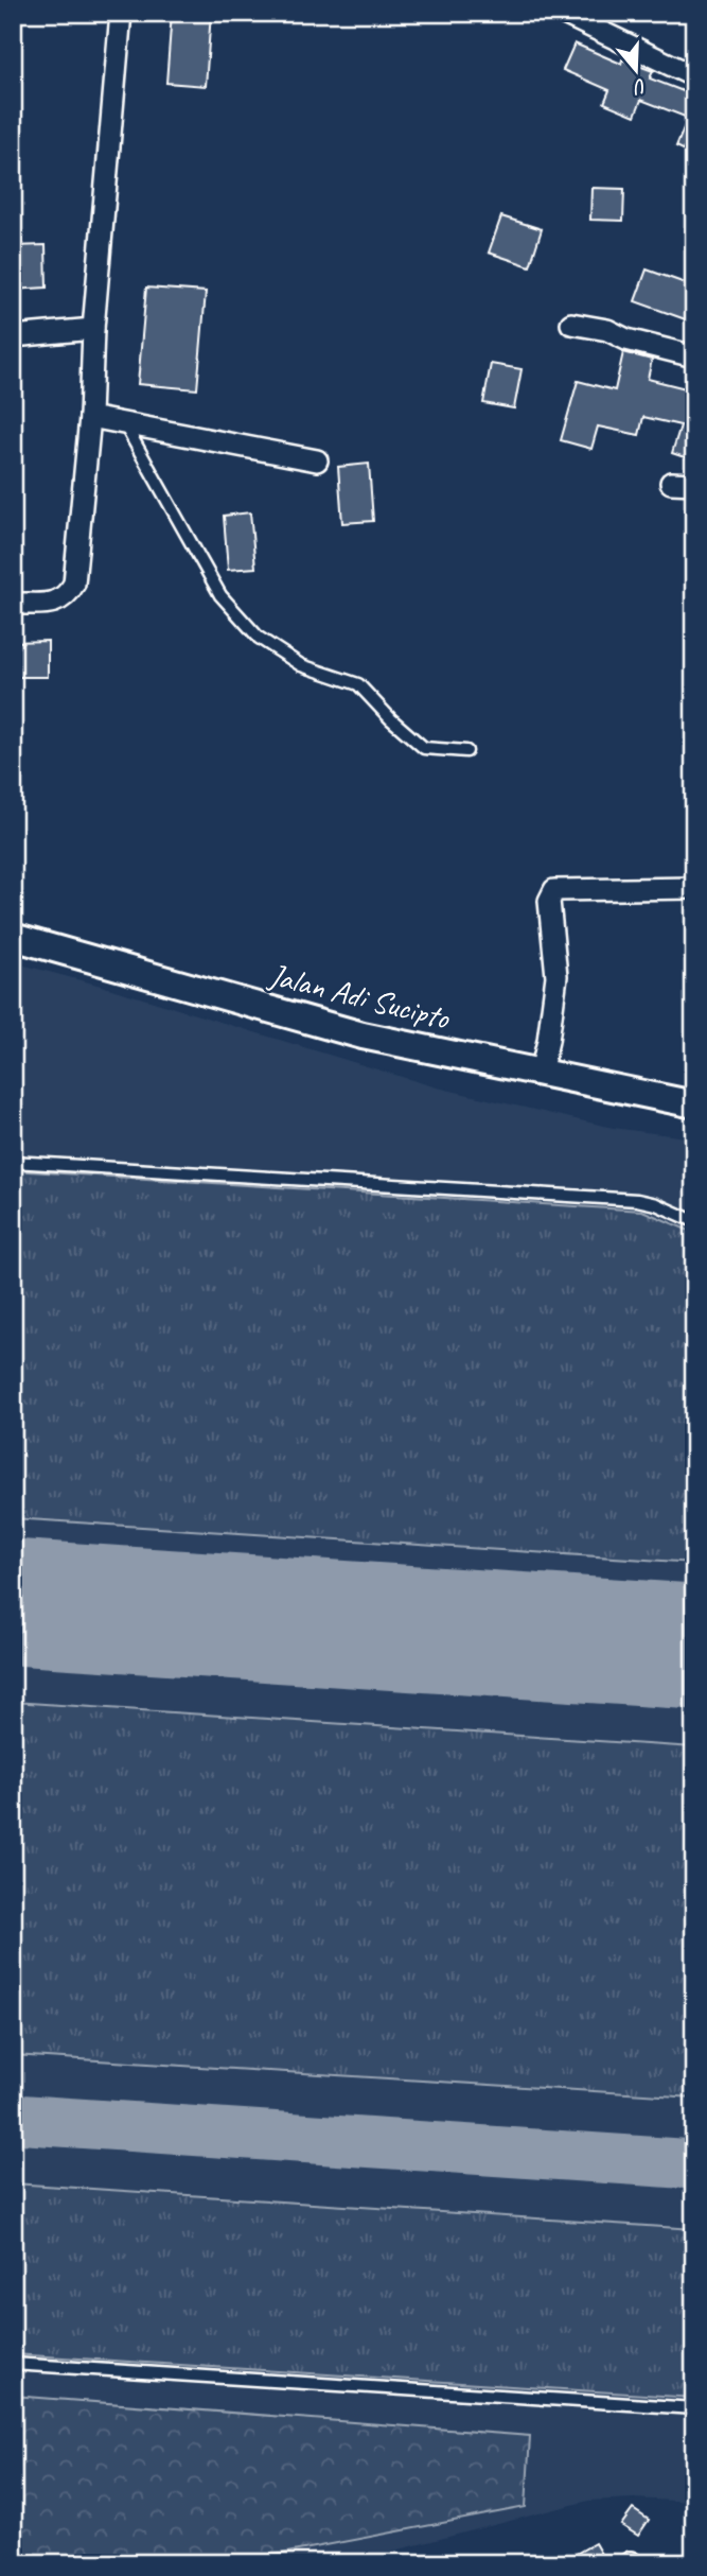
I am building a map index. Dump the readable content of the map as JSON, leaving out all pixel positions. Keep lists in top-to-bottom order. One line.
{"streets":{"street":["Jalan Adi Sucipto"]},"north":"bottom"}
